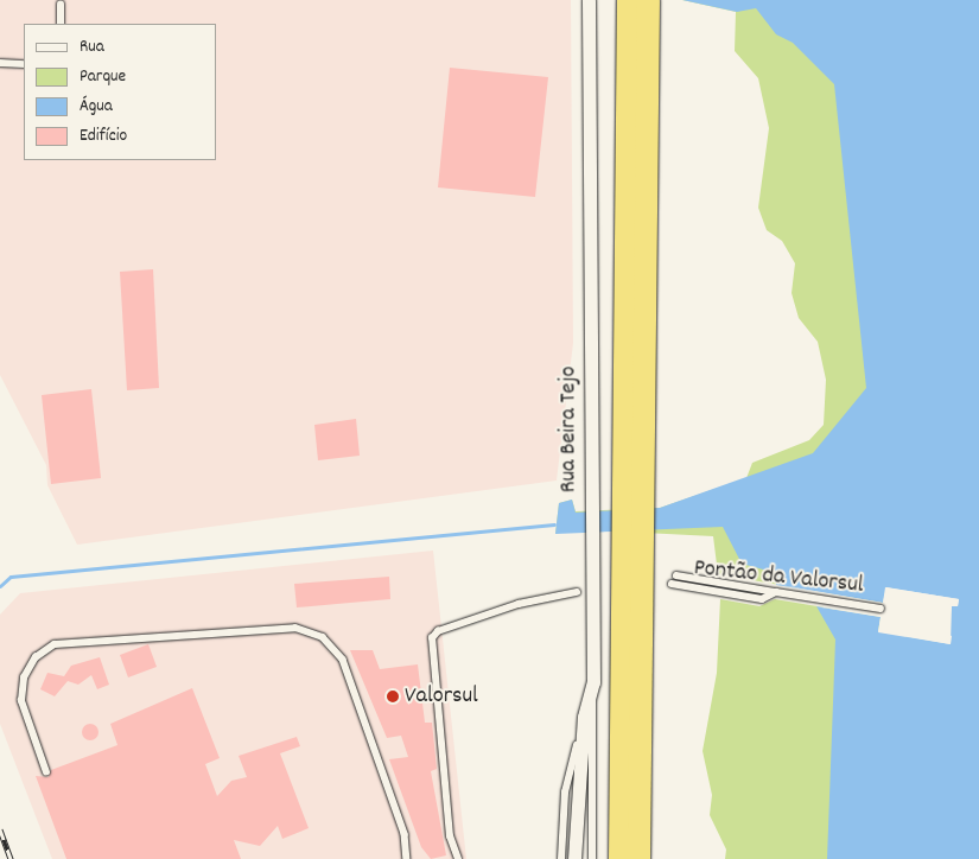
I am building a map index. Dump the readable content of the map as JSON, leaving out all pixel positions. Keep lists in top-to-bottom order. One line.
{"streets":{"street":["Rua Beira Tejo"],"lane":["Pontão da Valorsul"]},"places":["Valorsul"],"legend":["Rua","Parque","Água","Edifício"]}
